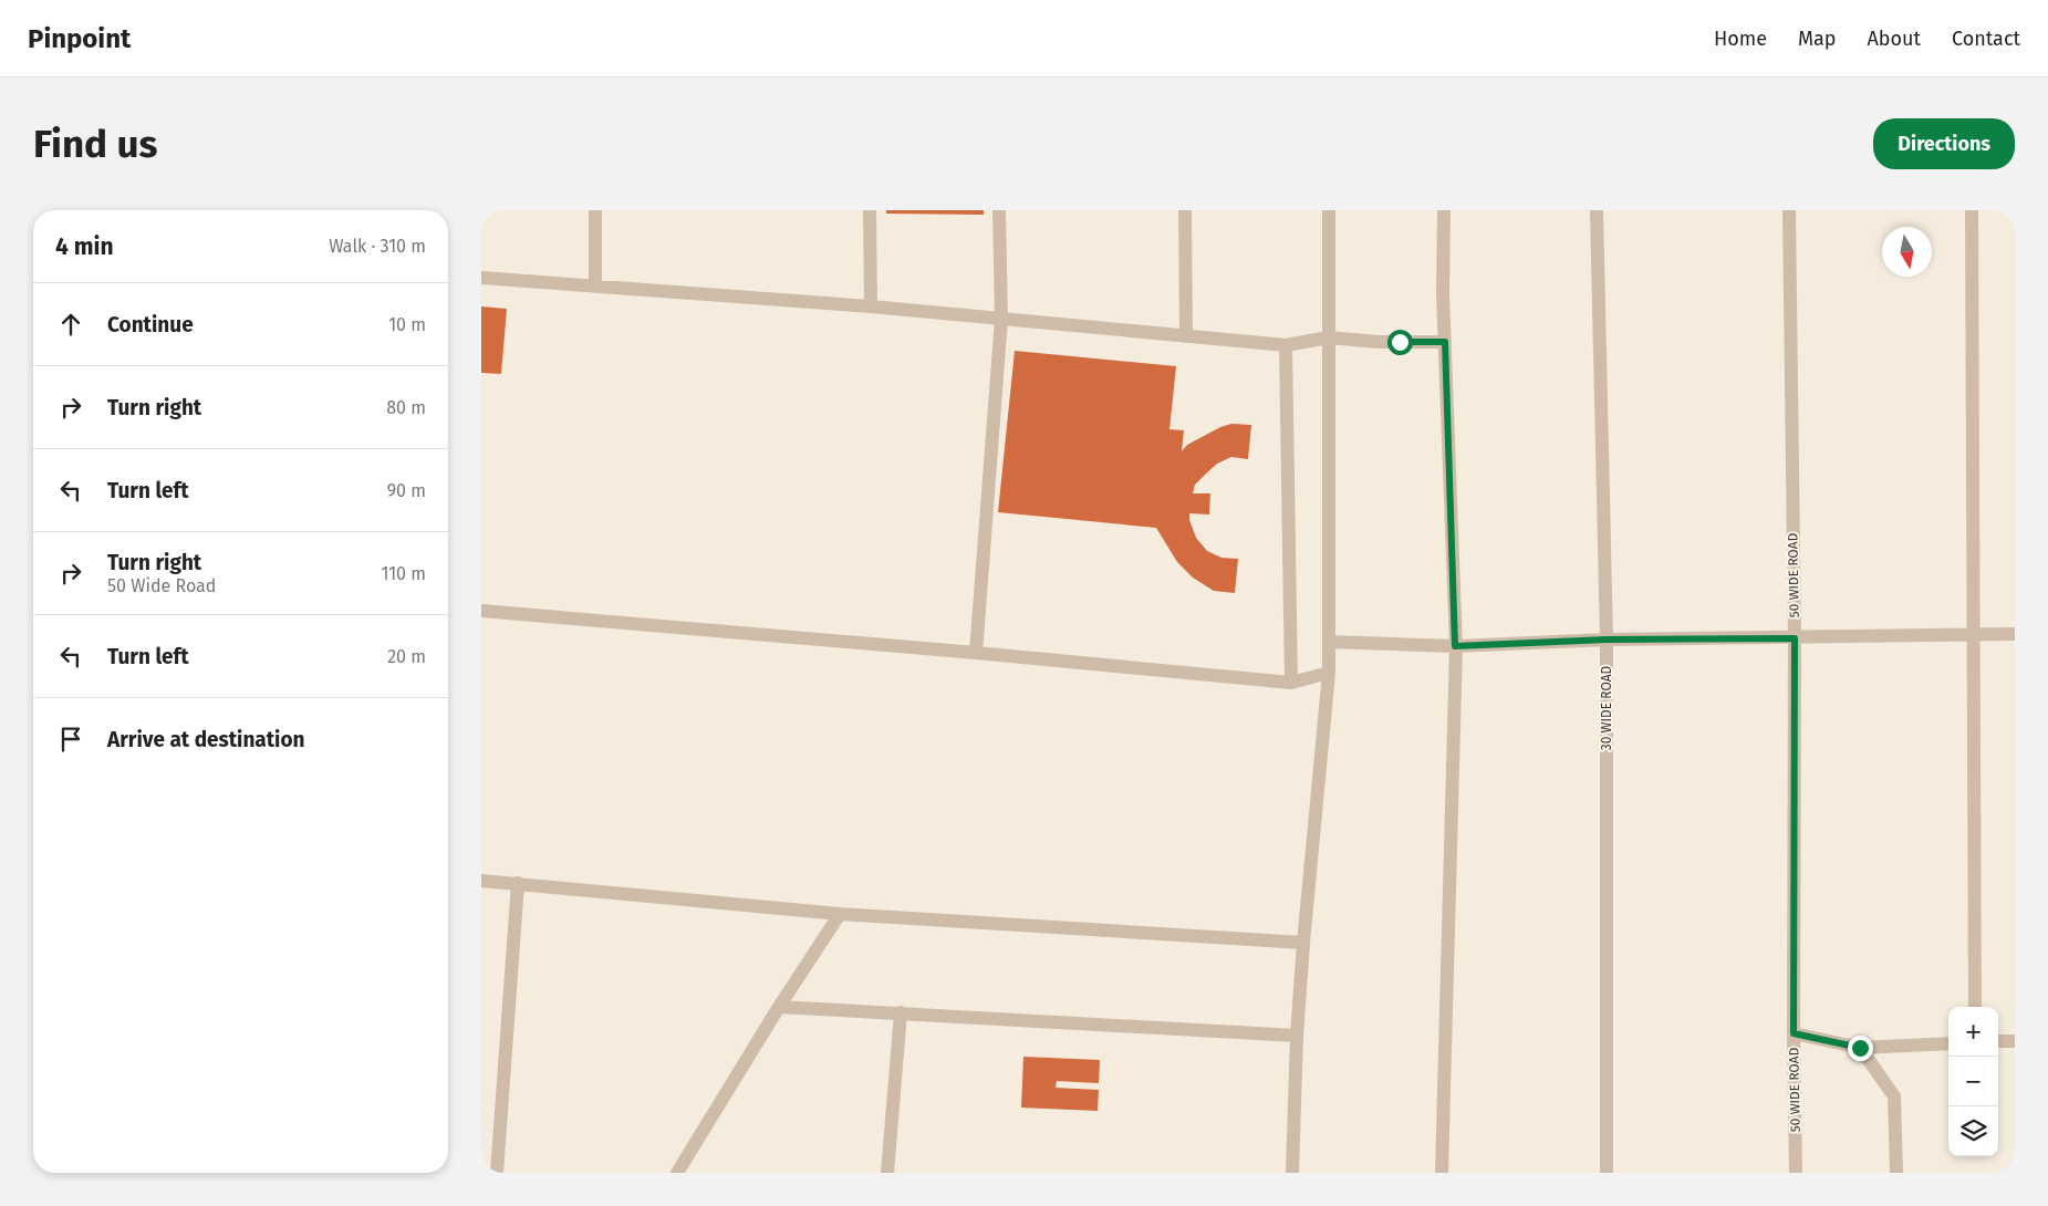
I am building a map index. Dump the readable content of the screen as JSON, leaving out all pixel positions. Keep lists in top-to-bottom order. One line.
{"streets":{"street":["50 WIDE ROAD","30 WIDE ROAD"]},"north":"bottom","page":{"header":"Pinpoint","nav":["Home","Map","About","Contact"],"buttons":"Directions","title":"Find us","heading":["4 min","Walk · 310 m"],"list":[["Continue","10 m"],["Turn right","80 m"],["Turn left","90 m"],["Turn right","50 Wide Road","110 m"],["Turn left","20 m"],"Arrive at destination"],"map_buttons":["+","−"]}}
